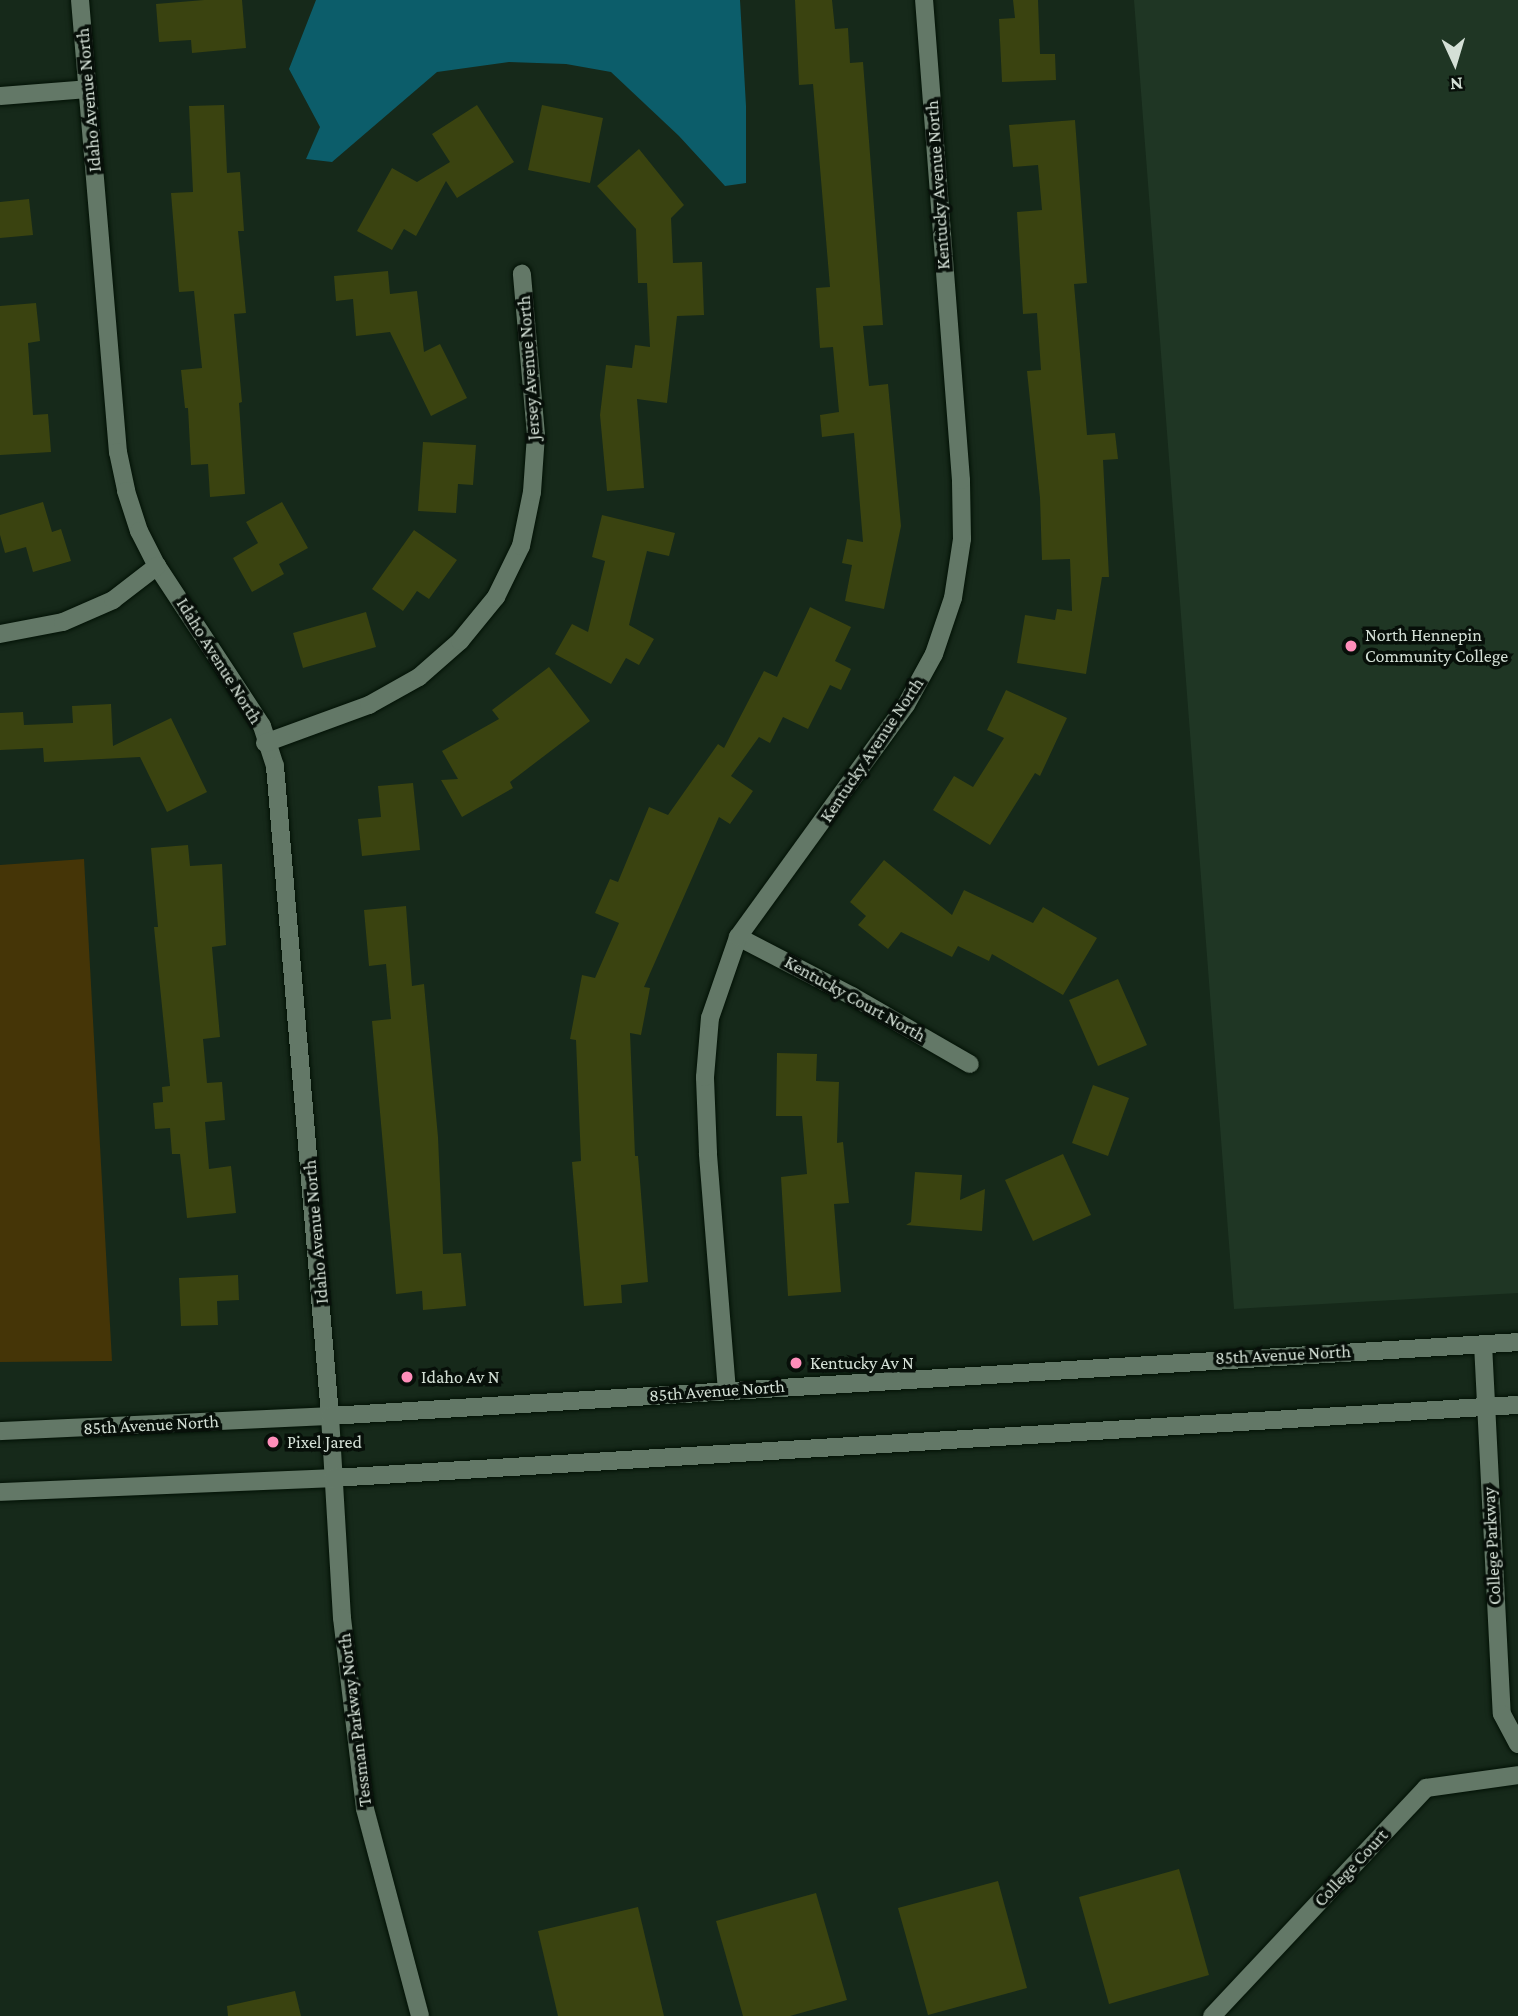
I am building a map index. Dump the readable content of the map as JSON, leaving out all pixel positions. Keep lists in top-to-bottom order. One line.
{"streets":{"street":["Idaho Avenue North","Kentucky Avenue North","Jersey Avenue North","Kentucky Court North","85th Avenue North","College Parkway","Tessman Parkway North","College Court"]},"crossings":[["Idaho Avenue North","Jersey Avenue North"],["Idaho Avenue North","85th Avenue North"],["Idaho Avenue North","Tessman Parkway North"],["Kentucky Avenue North","Kentucky Court North"],["Kentucky Avenue North","85th Avenue North"],["85th Avenue North","College Parkway"],["85th Avenue North","Tessman Parkway North"]],"places":["North Hennepin Community College","Kentucky Av N","Idaho Av N","Pixel Jared"],"north":"bottom"}
